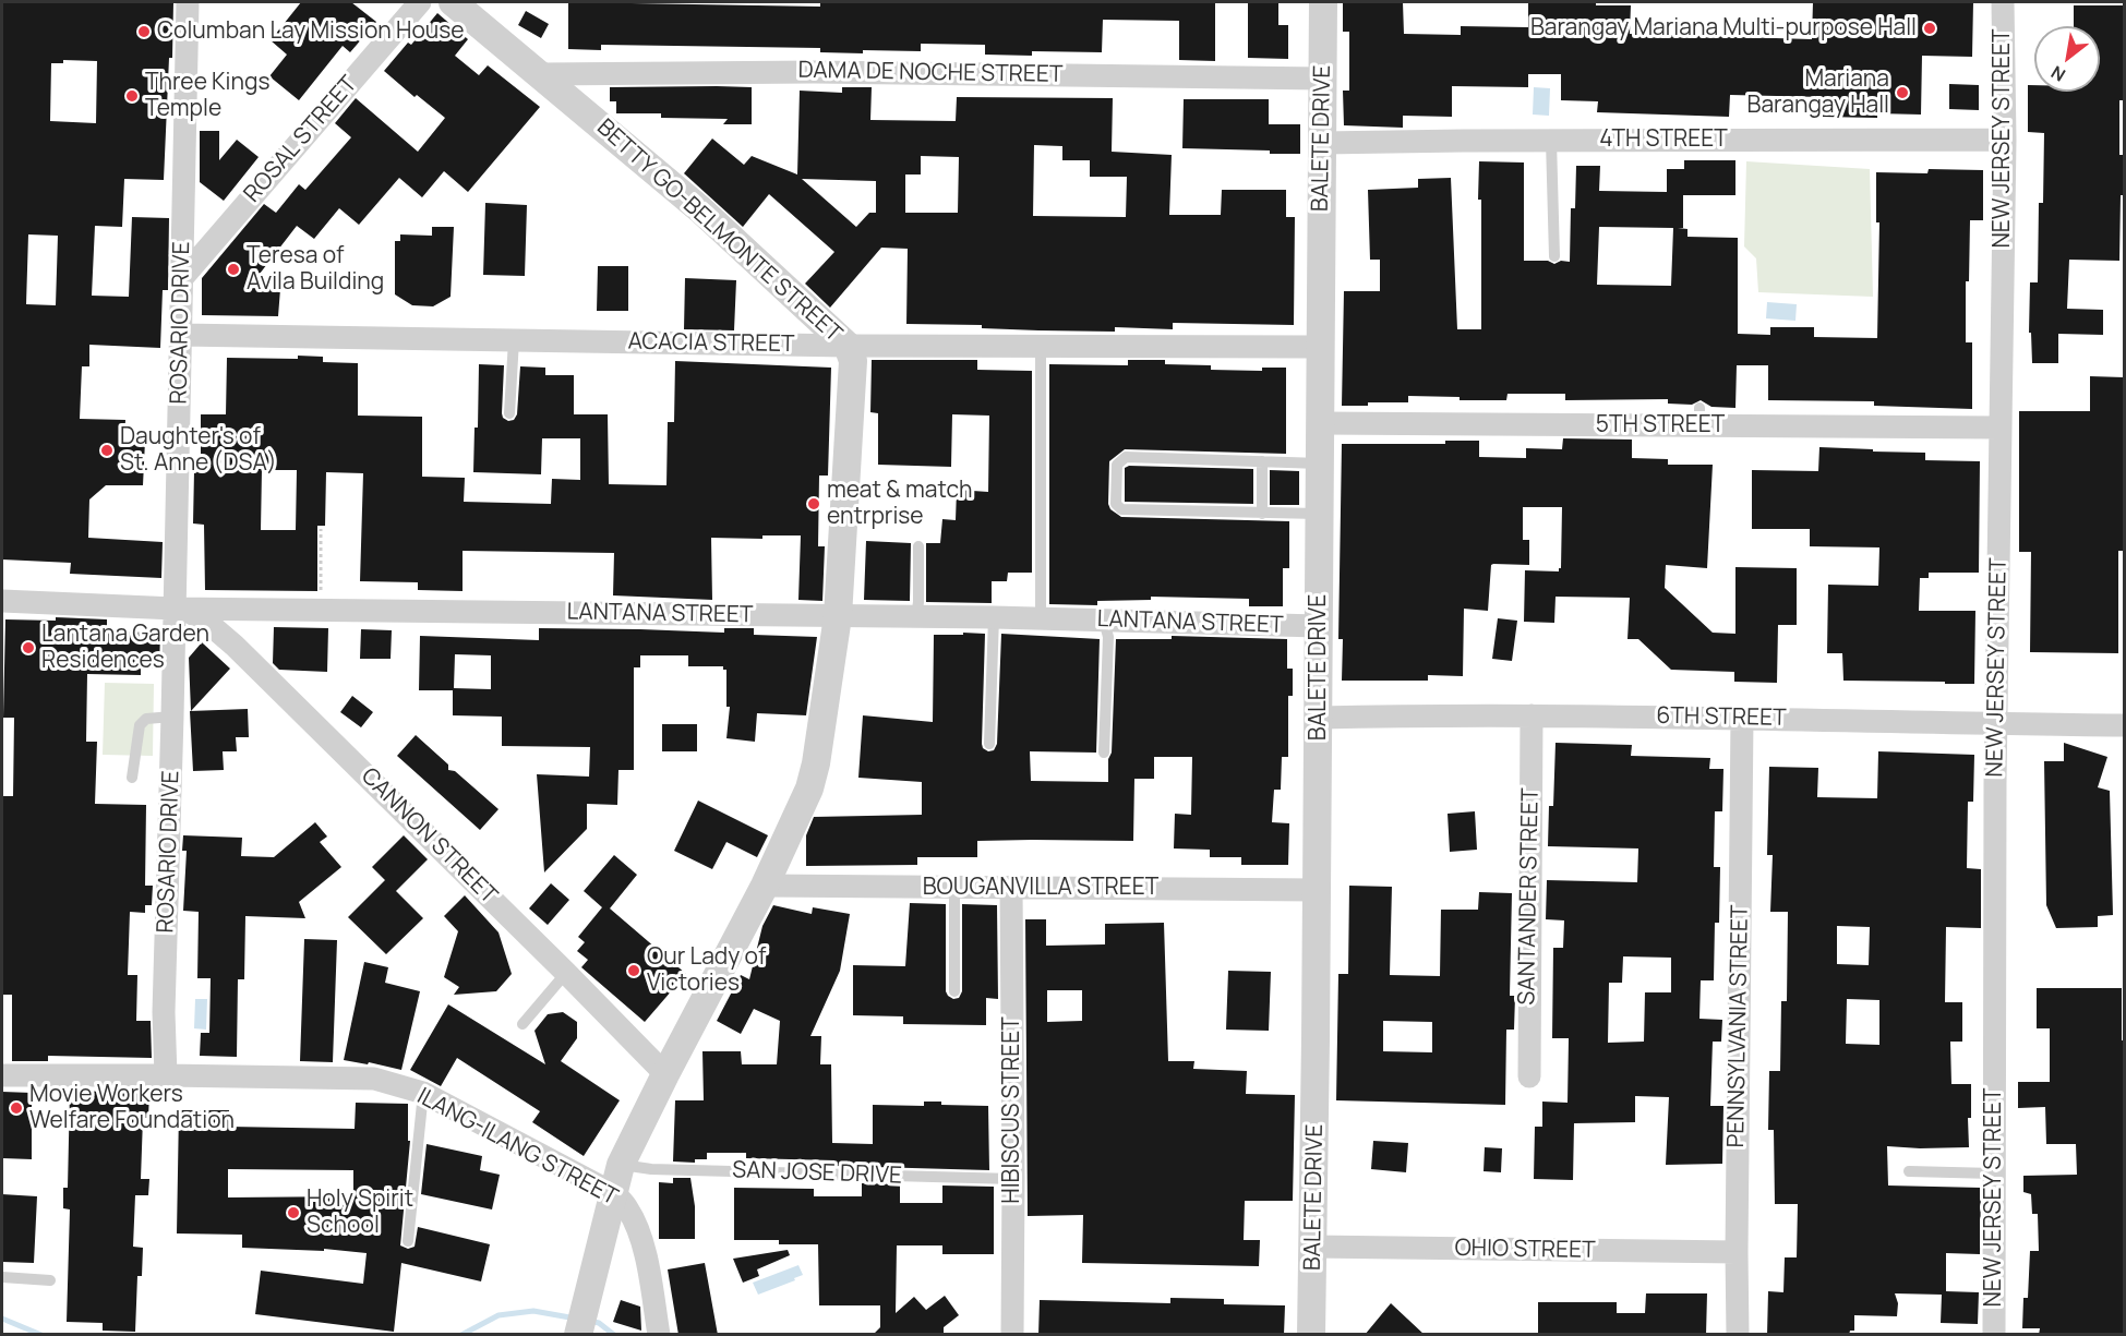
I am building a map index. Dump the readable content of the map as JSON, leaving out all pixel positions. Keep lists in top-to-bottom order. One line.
{"streets":{"street":["DAMA DE NOCHE STREET","BALETE DRIVE","NEW JERSEY STREET","ROSAL STREET","4TH STREET","BETTY GO-BELMONTE STREET","ROSARIO DRIVE","ACACIA STREET","5TH STREET","LANTANA STREET","6TH STREET","CANNON STREET","BOUGANVILLA STREET","SANTANDER STREET","PENNSYLVANIA STREET","HIBISCUS STREET","ILANG-ILANG STREET","OHIO STREET"],"lane":["SAN JOSE DRIVE"]},"crossings":[["DAMA DE NOCHE STREET","BALETE DRIVE"],["DAMA DE NOCHE STREET","BETTY GO-BELMONTE STREET"],["BALETE DRIVE","4TH STREET"],["BALETE DRIVE","ACACIA STREET"],["BALETE DRIVE","5TH STREET"],["BALETE DRIVE","LANTANA STREET"],["BALETE DRIVE","6TH STREET"],["BALETE DRIVE","BOUGANVILLA STREET"],["BALETE DRIVE","OHIO STREET"],["NEW JERSEY STREET","4TH STREET"],["NEW JERSEY STREET","5TH STREET"],["NEW JERSEY STREET","6TH STREET"],["ROSAL STREET","ROSARIO DRIVE"],["BETTY GO-BELMONTE STREET","ACACIA STREET"],["BETTY GO-BELMONTE STREET","LANTANA STREET"],["BETTY GO-BELMONTE STREET","CANNON STREET"],["BETTY GO-BELMONTE STREET","BOUGANVILLA STREET"],["BETTY GO-BELMONTE STREET","ILANG-ILANG STREET"],["BETTY GO-BELMONTE STREET","SAN JOSE DRIVE"],["ROSARIO DRIVE","ACACIA STREET"],["ROSARIO DRIVE","LANTANA STREET"],["ROSARIO DRIVE","CANNON STREET"],["ROSARIO DRIVE","ILANG-ILANG STREET"],["LANTANA STREET","CANNON STREET"],["6TH STREET","SANTANDER STREET"],["6TH STREET","PENNSYLVANIA STREET"],["BOUGANVILLA STREET","HIBISCUS STREET"],["PENNSYLVANIA STREET","OHIO STREET"],["HIBISCUS STREET","SAN JOSE DRIVE"]],"places":["Barangay Mariana Multi-purpose Hall","Columban Lay Mission House","Mariana Barangay Hall","Three Kings Temple","Teresa of Avila Building","Daughter's of St. Anne (DSA)","meat & match entrprise","Lantana Garden Residences","Our Lady of Victories","Movie Workers Welfare Foundation","Holy Spirit School"],"north":"bottom left"}
